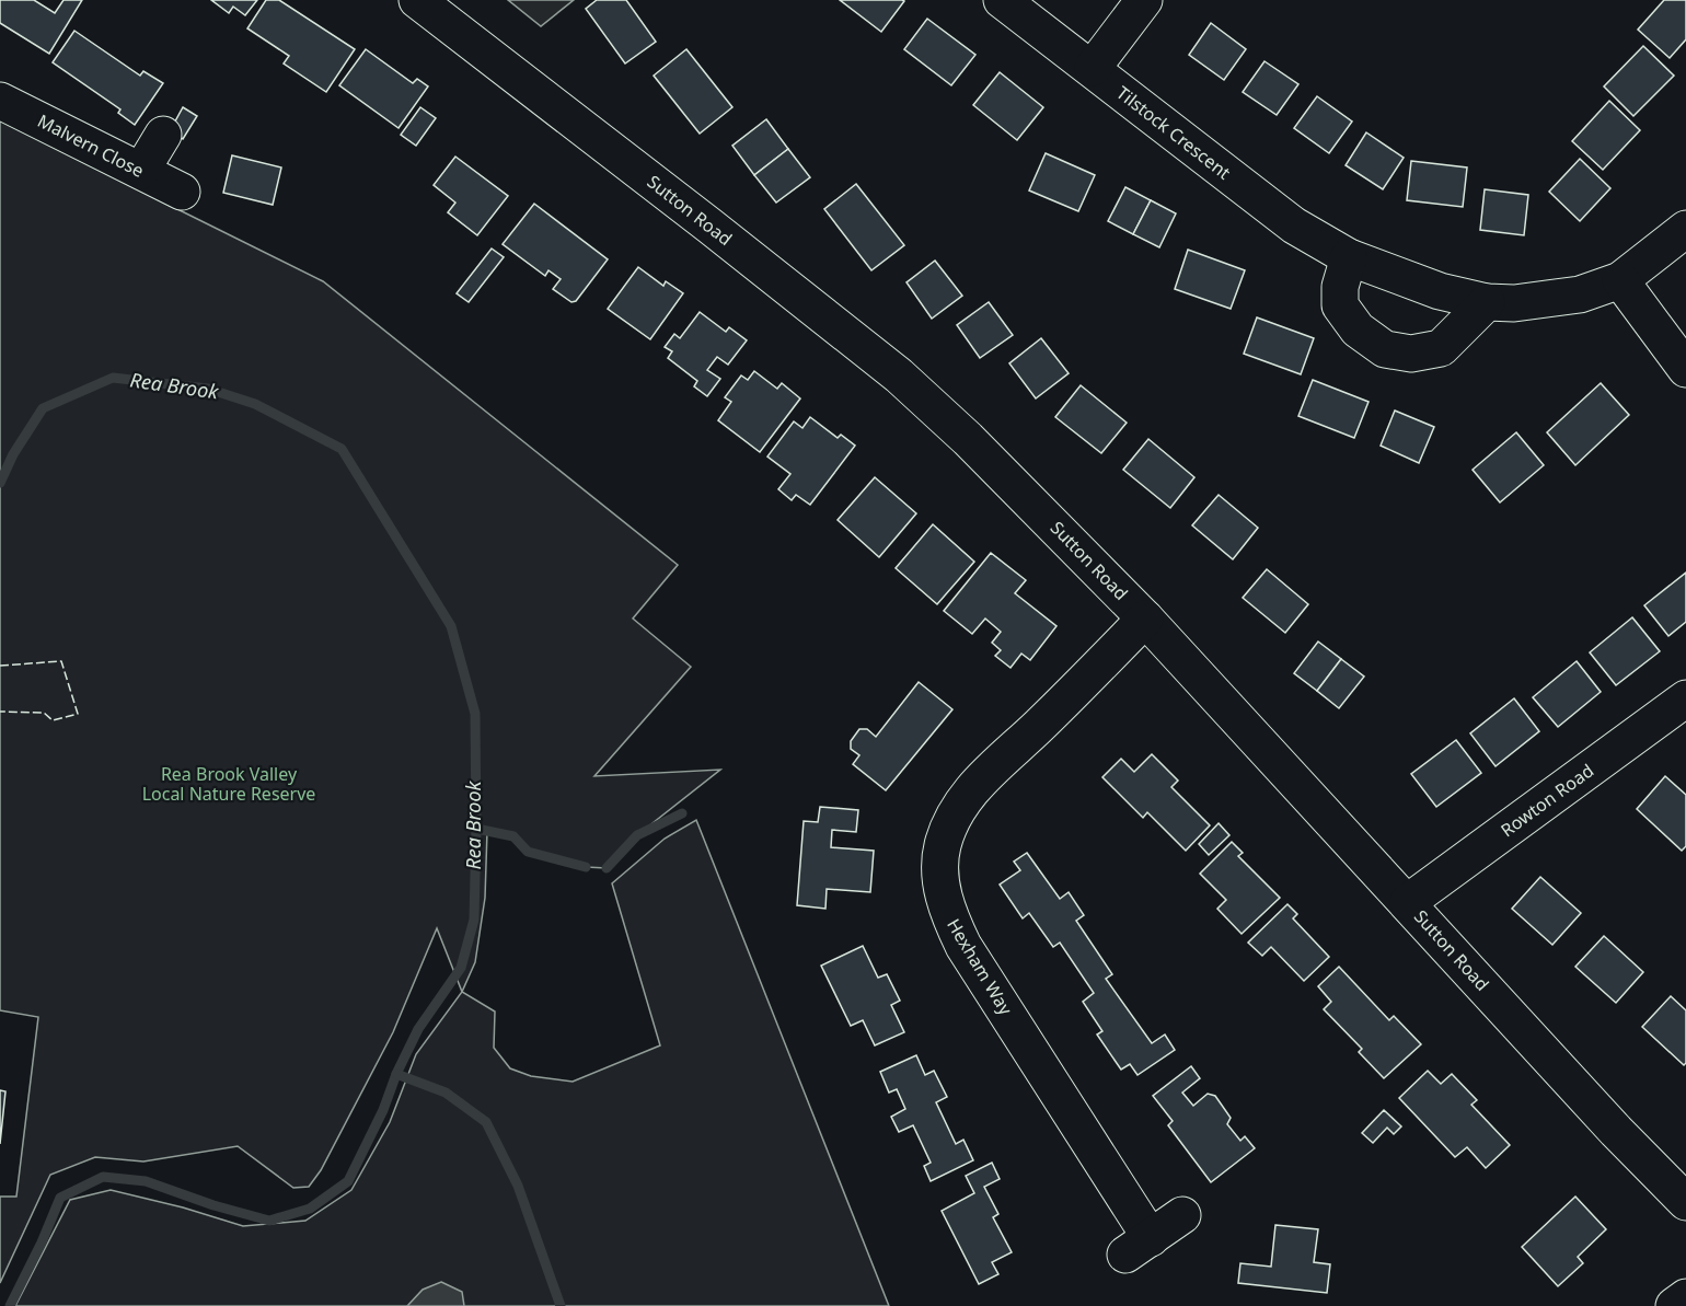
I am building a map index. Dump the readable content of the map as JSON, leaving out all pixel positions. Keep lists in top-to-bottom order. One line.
{"streets":{"street":["Tilstock Crescent","Malvern Close","Sutton Road","Rowton Road","Hexham Way"]},"crossings":[["Sutton Road","Rowton Road"],["Sutton Road","Hexham Way"]],"water":["Rea Brook"],"parks":["Rea Brook Valley Local Nature Reserve"]}
